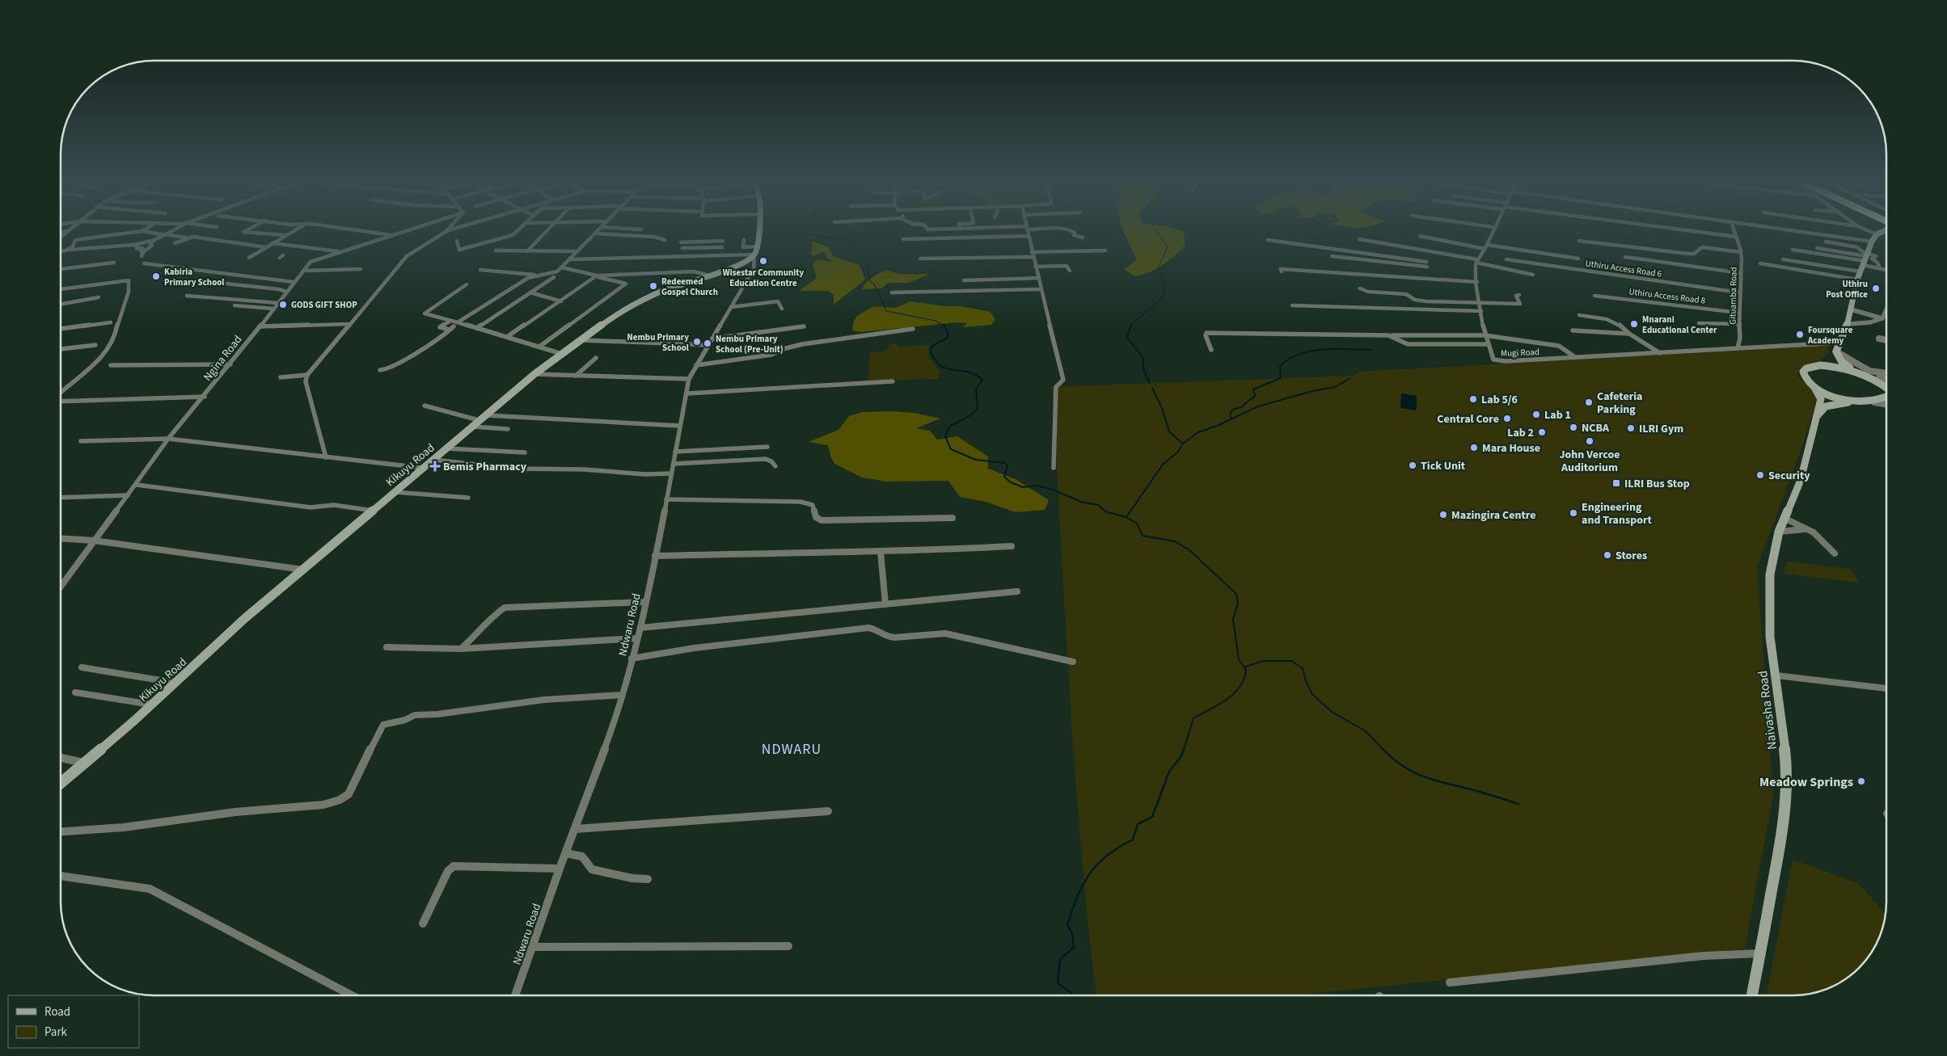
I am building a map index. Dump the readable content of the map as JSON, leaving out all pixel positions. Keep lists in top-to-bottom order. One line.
{"streets":{"main road":["Kikuyu Road","Naivasha Road"],"street":["Uthiru Access Road 6","Uthiru Access Road 8","Gituamba Road","Mugi Road","Ngina Road","Ndwaru Road"]},"crossings":[["Uthiru Access Road 6","Gituamba Road"],["Uthiru Access Road 8","Gituamba Road"],["Gituamba Road","Mugi Road"],["Kikuyu Road","Ndwaru Road"]],"districts":["NDWARU"],"places":{"other":["Wisestar Community Education Centre","Kabiria Primary School","Redeemed Gospel Church","Uthiru Post Office","GODS GIFT SHOP","Mnarani Educational Center","Foursquare Academy","Nembu Primary School","Nembu Primary School (Pre-Unit)","Lab 5/6","Cafeteria Parking","Lab 1","Central Core","NCBA","ILRI Gym","Lab 2","John Vercoe Auditorium","Mara House","Tick Unit","Security","Engineering and Transport","Mazingira Centre","Stores","Meadow Springs"],"health":["Bemis Pharmacy"],"transit":["ILRI Bus Stop"]},"legend":["Road","Park"]}
